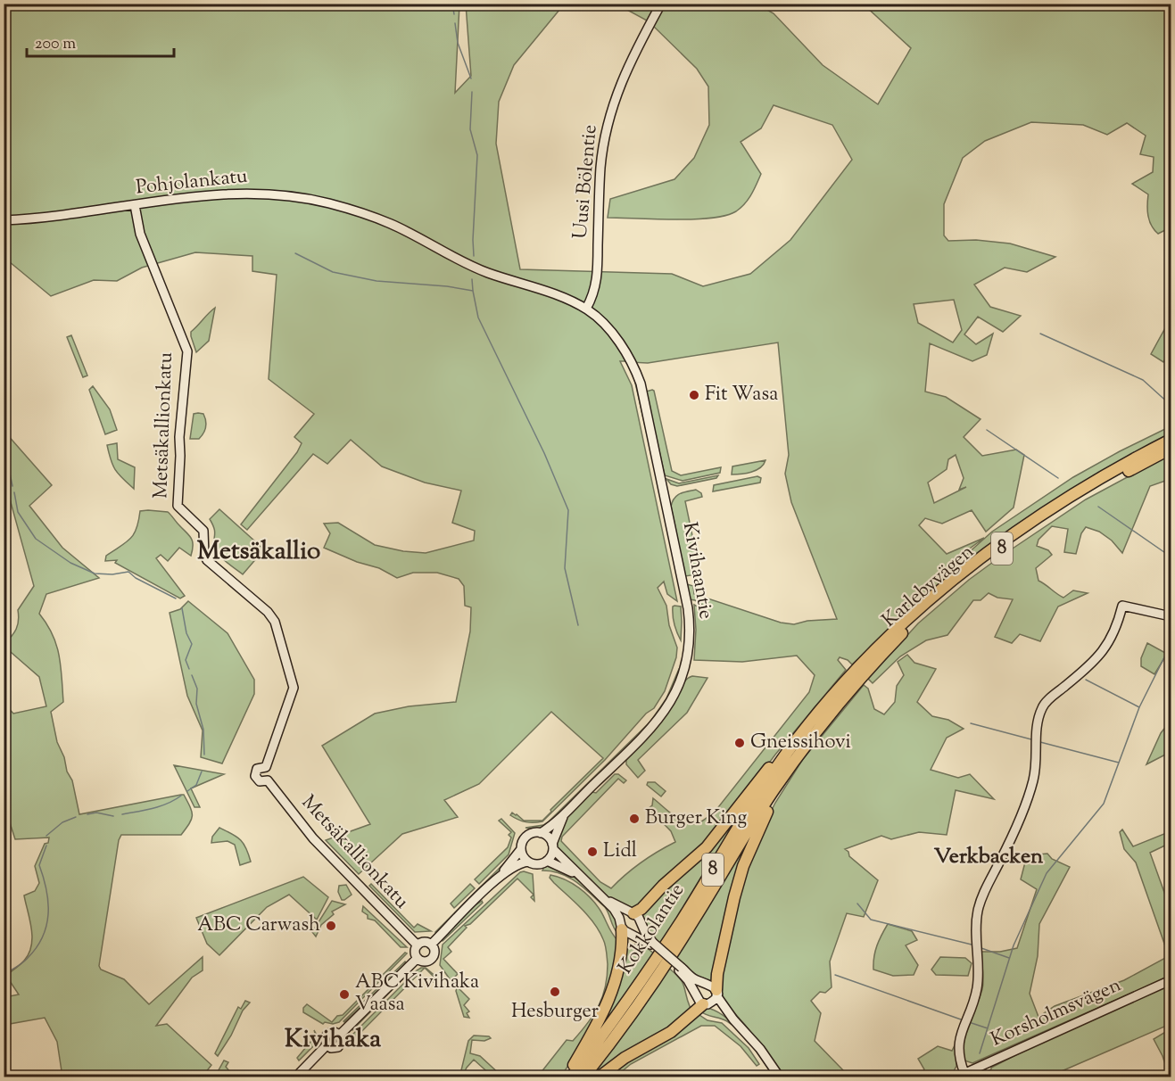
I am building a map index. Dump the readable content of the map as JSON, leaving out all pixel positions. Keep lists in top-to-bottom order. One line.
{"streets":{"highway":["8","Karlebyvägen","Kokkolantie"],"main road":["Uusi Bölentie","Pohjolankatu","Metsäkallionkatu","Kivihaantie","Korsholmsvägen"]},"crossings":[["Uusi Bölentie","Pohjolankatu"],["Uusi Bölentie","Kivihaantie"],["Pohjolankatu","Metsäkallionkatu"],["Pohjolankatu","Kivihaantie"],["Karlebyvägen","Kokkolantie"]],"districts":["Metsäkallio","Verkbacken","Kivihaka"],"places":["Fit Wasa","Gneissihovi","Burger King","Lidl","ABC Carwash","Hesburger","ABC Kivihaka Vaasa"],"scale_bar":"200 m"}
